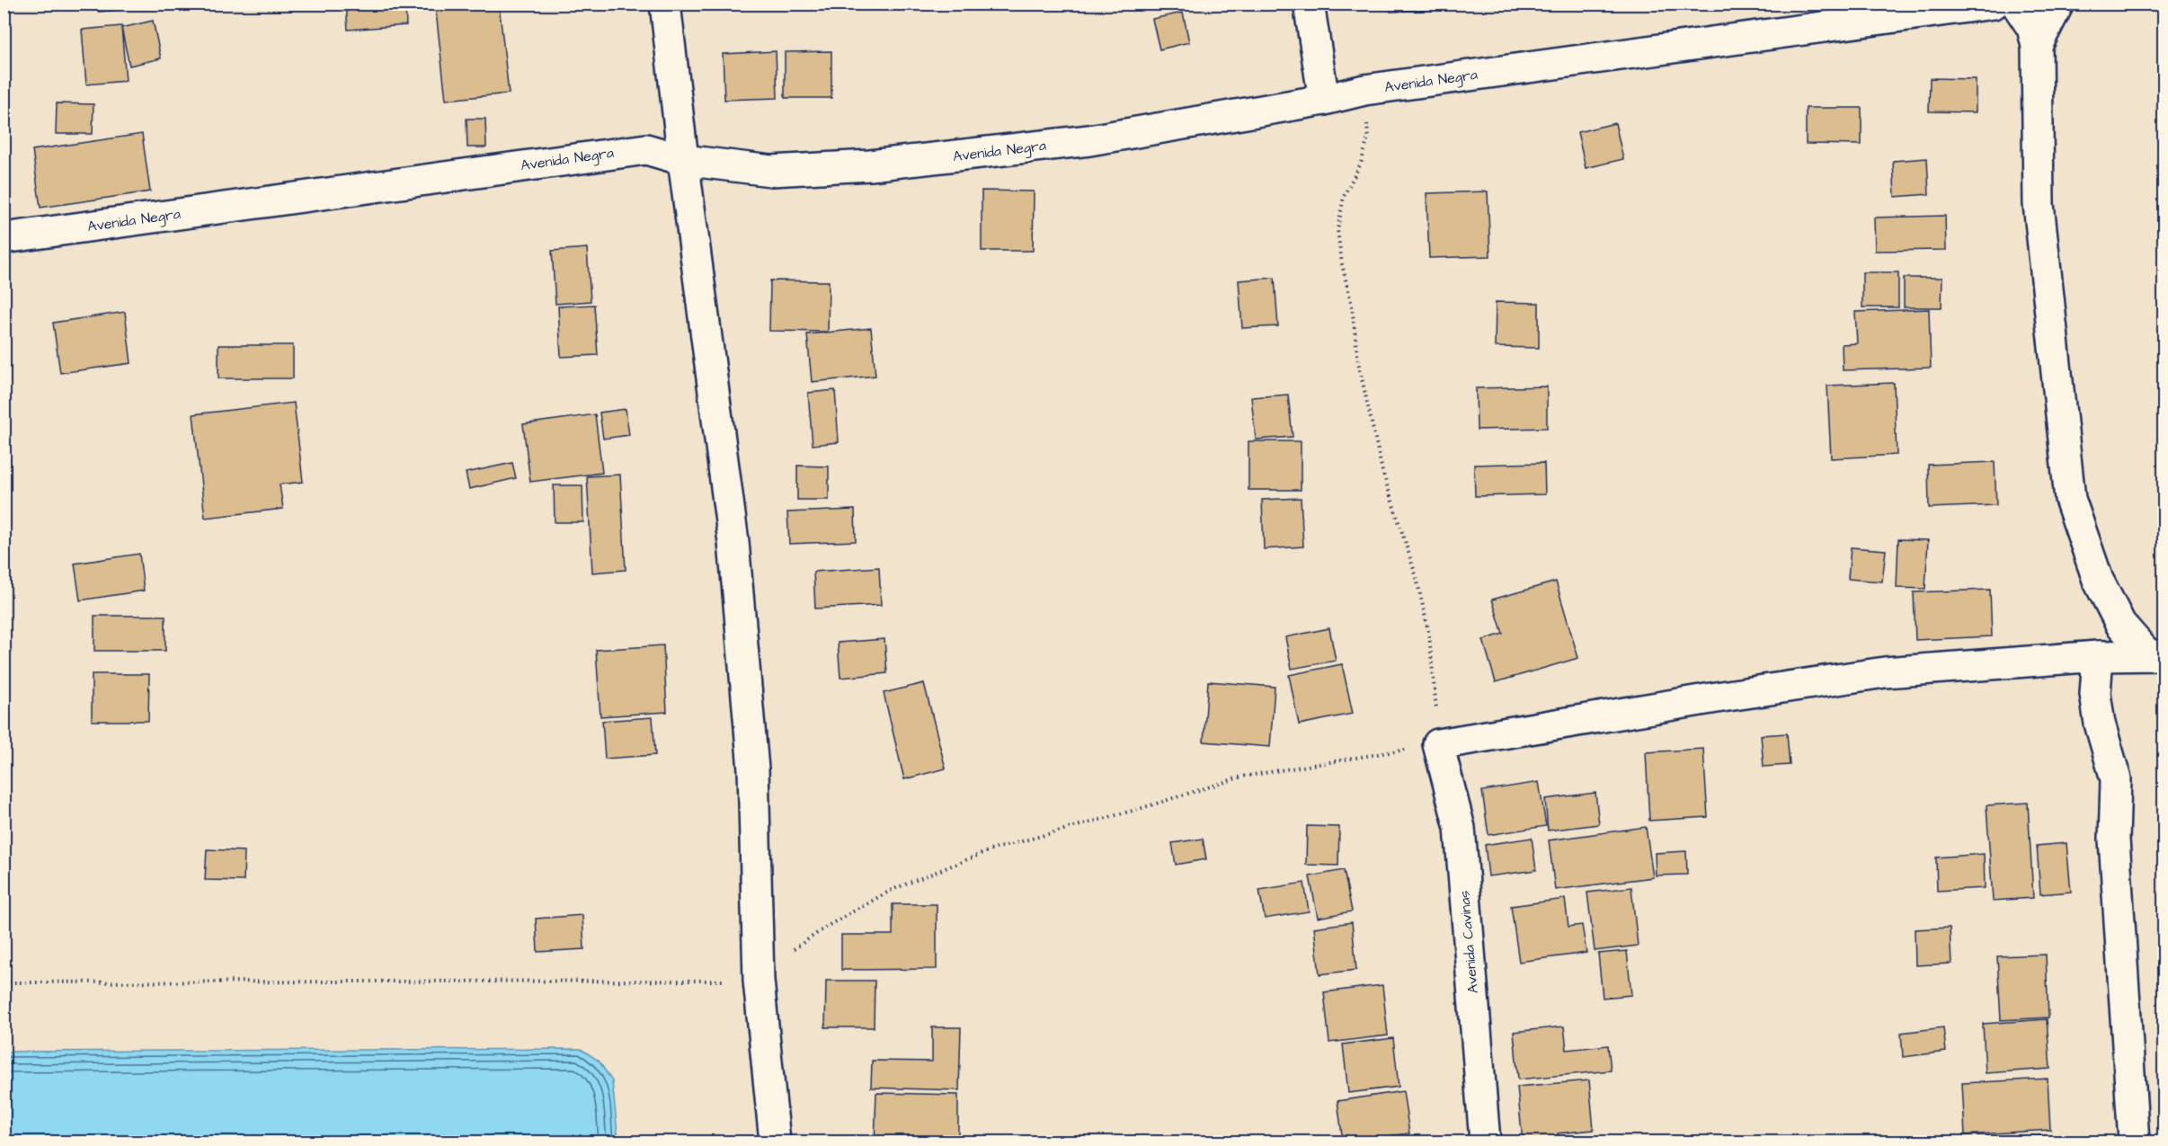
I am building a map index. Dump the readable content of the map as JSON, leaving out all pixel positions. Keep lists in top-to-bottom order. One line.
{"streets":{"street":["Avenida Negra","Avenida Cavinas"]}}
